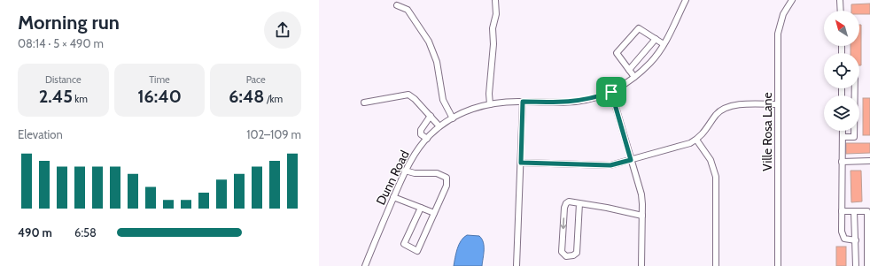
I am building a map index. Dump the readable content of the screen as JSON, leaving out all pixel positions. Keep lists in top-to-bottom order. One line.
{"streets":{"street":["Ville Rosa Lane","Dunn Road"]},"north":"top left","page":{"heading":["Morning run","08:14 · 5 × 490 m"],"stats":[["Distance","2.45 km"],["Time","16:40"],["Pace","6:48 /km"]],"chart":["Elevation","102–109 m"],"list":[{"name":"490 m","note":"6:58"}]}}
